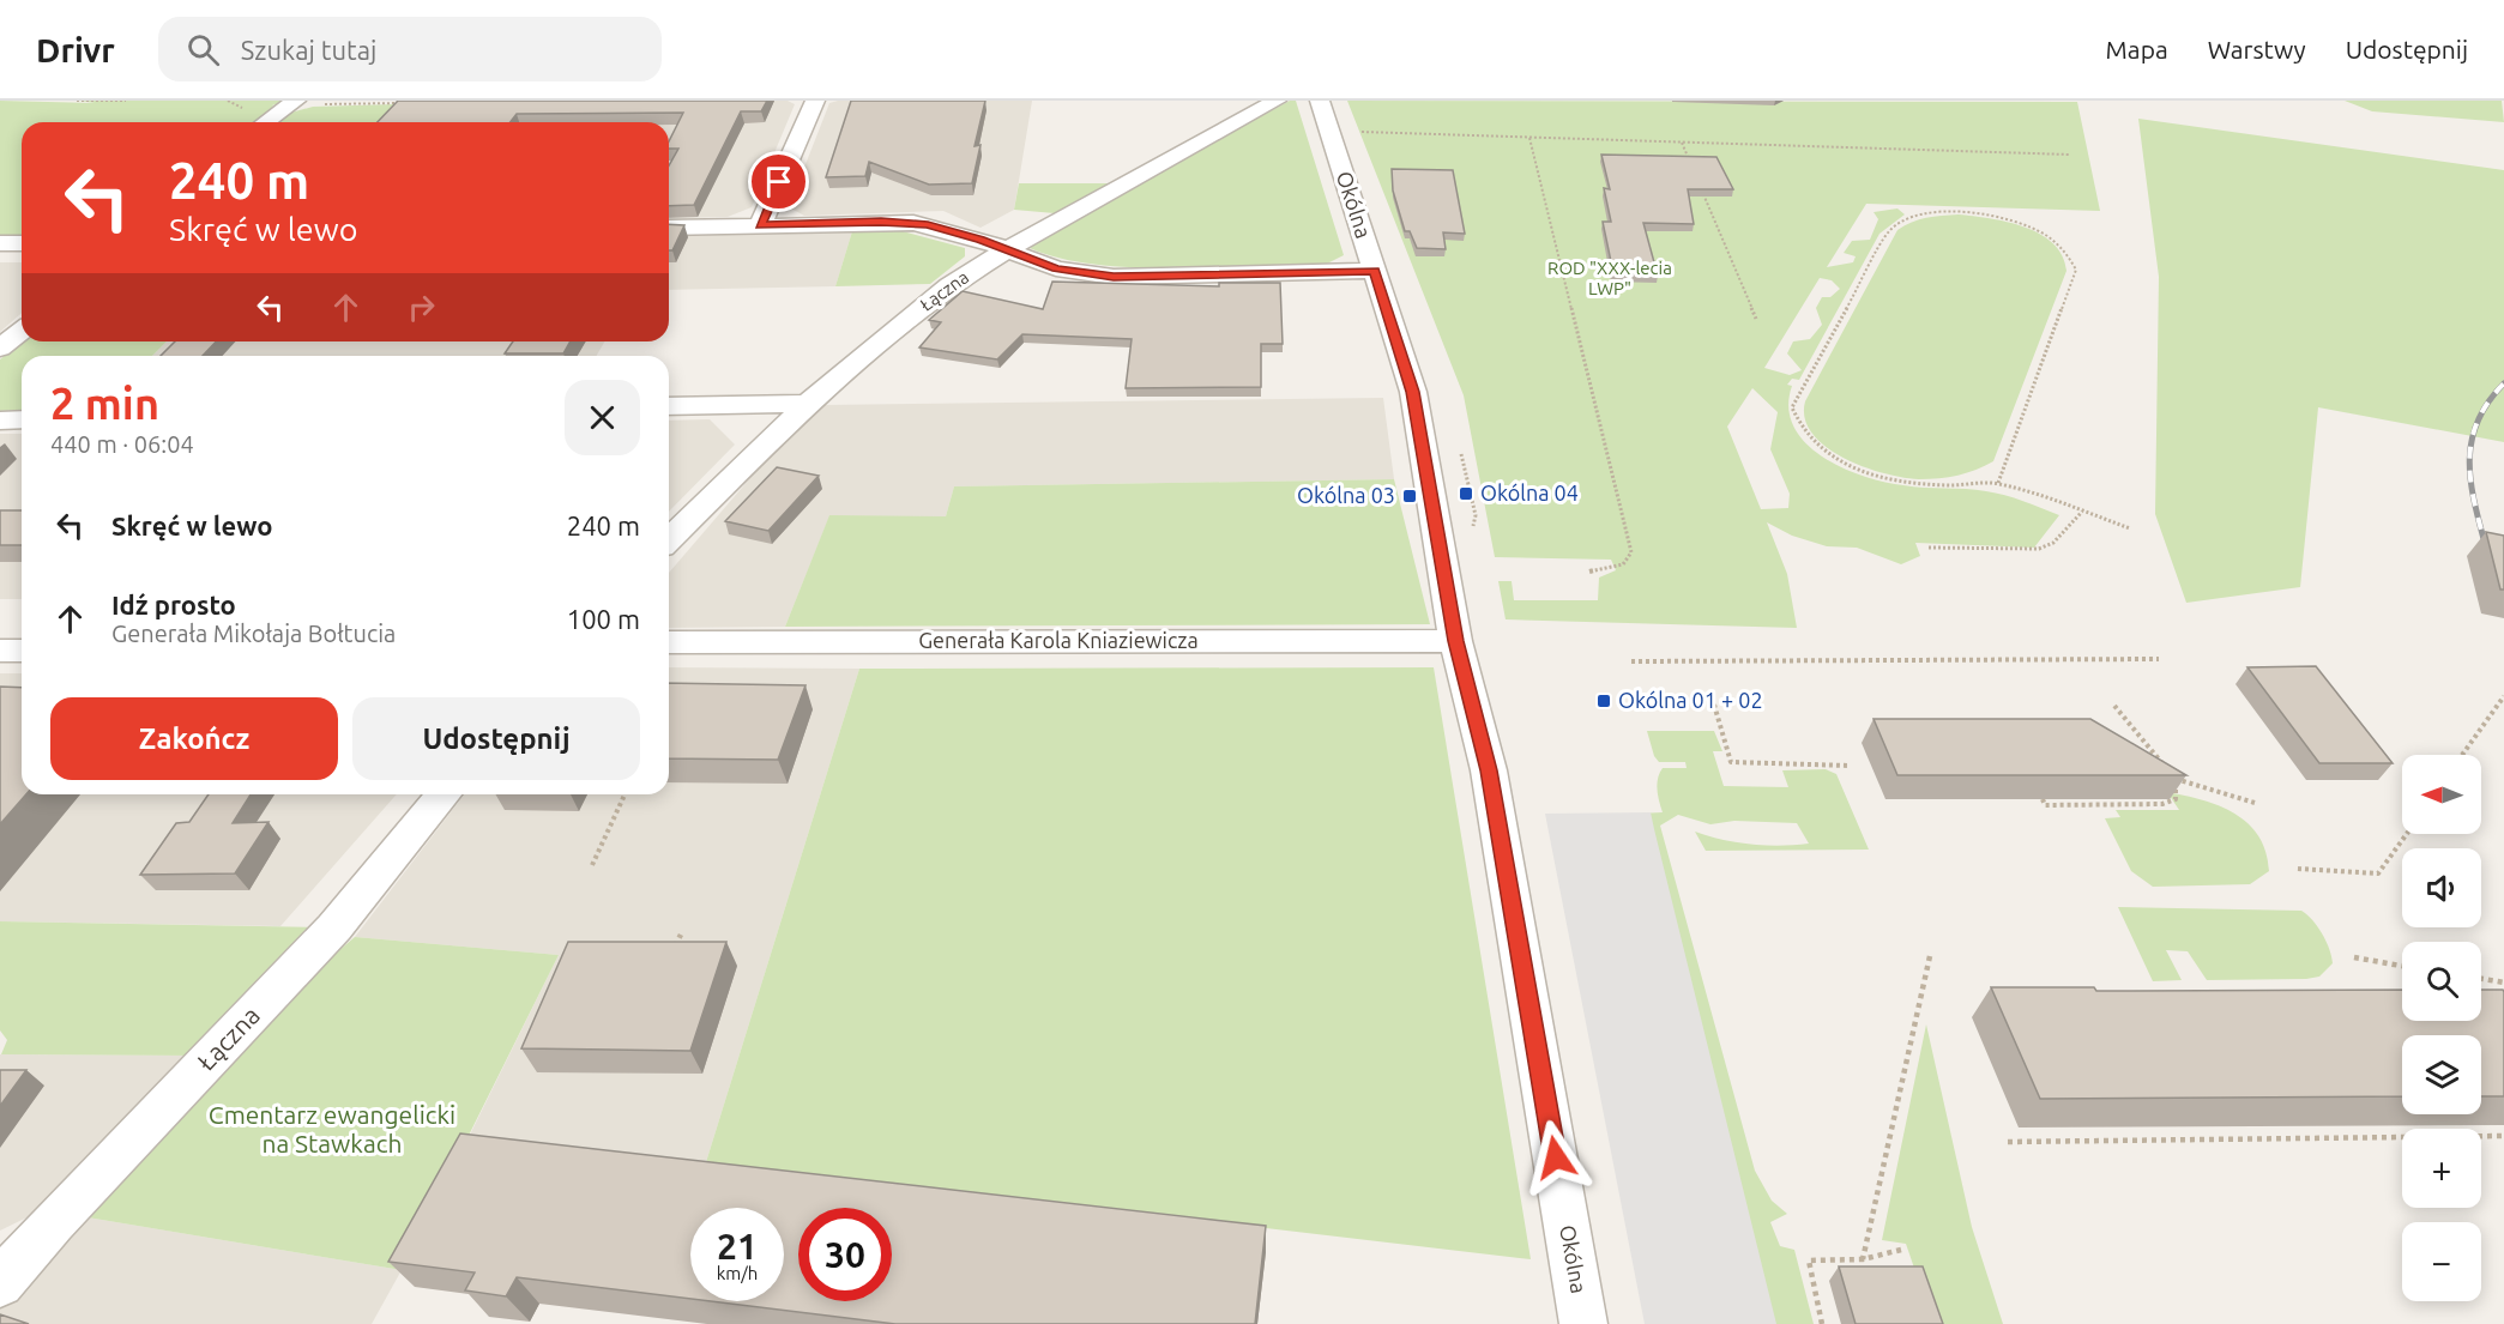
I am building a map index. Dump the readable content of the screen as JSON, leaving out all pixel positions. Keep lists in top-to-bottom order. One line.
{"streets":{"street":["Okólna","Łączna","Generała Karola Kniaziewicza"]},"crossings":[["Okólna","Generała Karola Kniaziewicza"]],"parks":["ROD \"XXX-lecia LWP\"","Cmentarz ewangelicki na Stawkach"],"places":{"transit":["Okólna 04","Okólna 03","Okólna 01 + 02"]},"north":"left","page":{"header":"Drivr","search":"Szukaj tutaj","nav":["Mapa","Warstwy","Udostępnij"],"turn":["240 m","Skręć w lewo"],"heading":["2 min","440 m · 06:04"],"list":[{"name":"Skręć w lewo","value":"240 m"},{"name":"Idź prosto","note":"Generała Mikołaja Bołtucia","value":"100 m"}],"buttons":["Zakończ","Udostępnij"],"map_buttons":["+","−"],"speed":"21 km/h","limit":"30"}}
